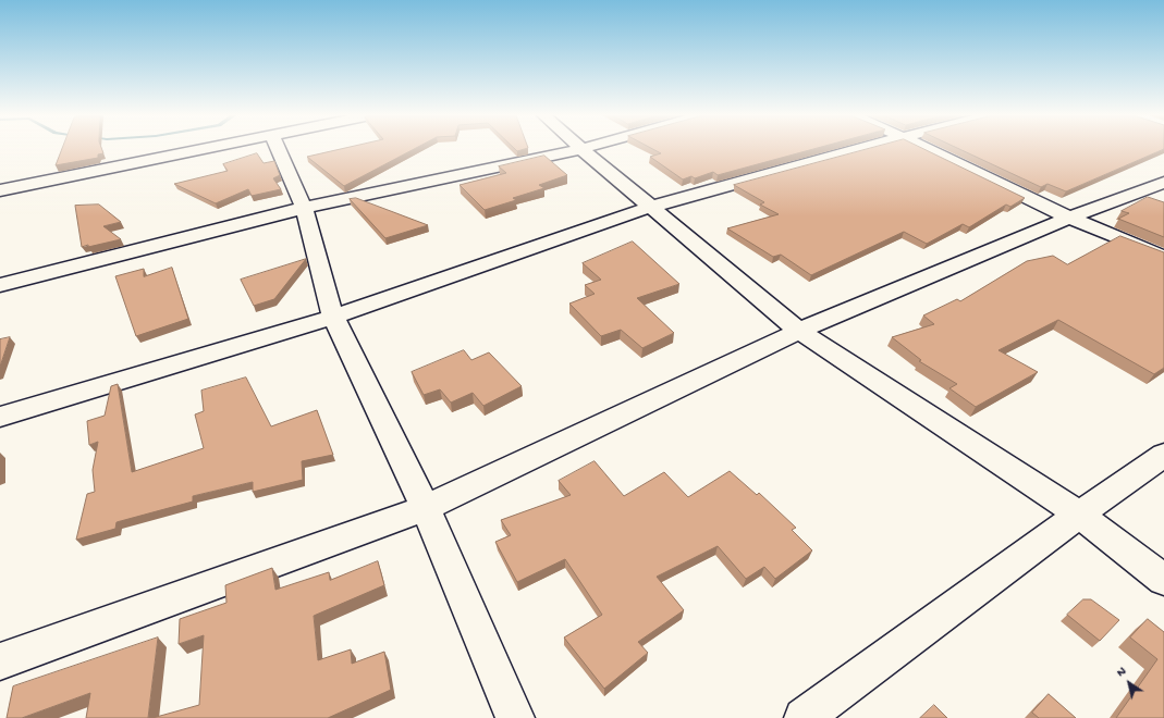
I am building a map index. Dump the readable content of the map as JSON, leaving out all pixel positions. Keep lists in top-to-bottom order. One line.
{"north":"top left"}
